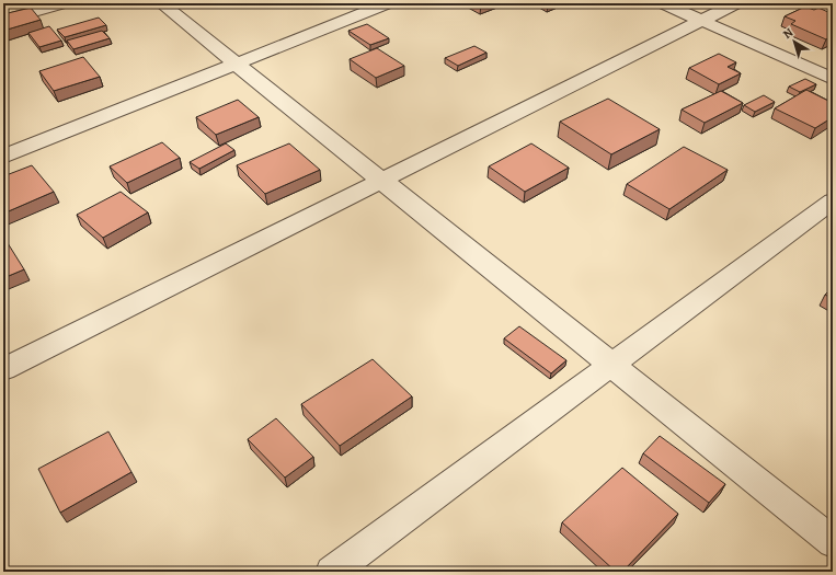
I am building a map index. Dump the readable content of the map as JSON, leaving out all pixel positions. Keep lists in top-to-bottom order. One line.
{"north":"top left"}
